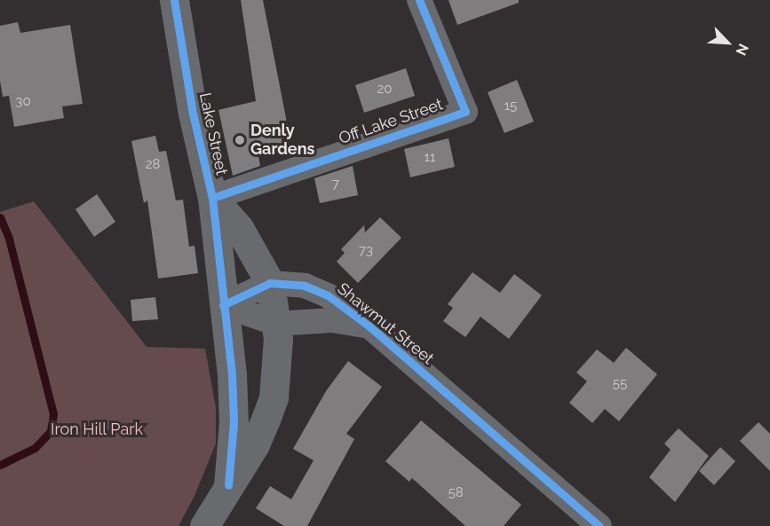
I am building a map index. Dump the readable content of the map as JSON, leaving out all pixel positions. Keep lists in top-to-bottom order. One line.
{"streets":{"street":["Off Lake Street","Lake Street","Shawmut Street"]},"crossings":[["Off Lake Street","Lake Street"],["Lake Street","Shawmut Street"]],"parks":["Iron Hill Park"],"places":["Denly Gardens"],"house_numbers":["20","30","15","11","28","7","73","55","58"],"north":"bottom right"}
